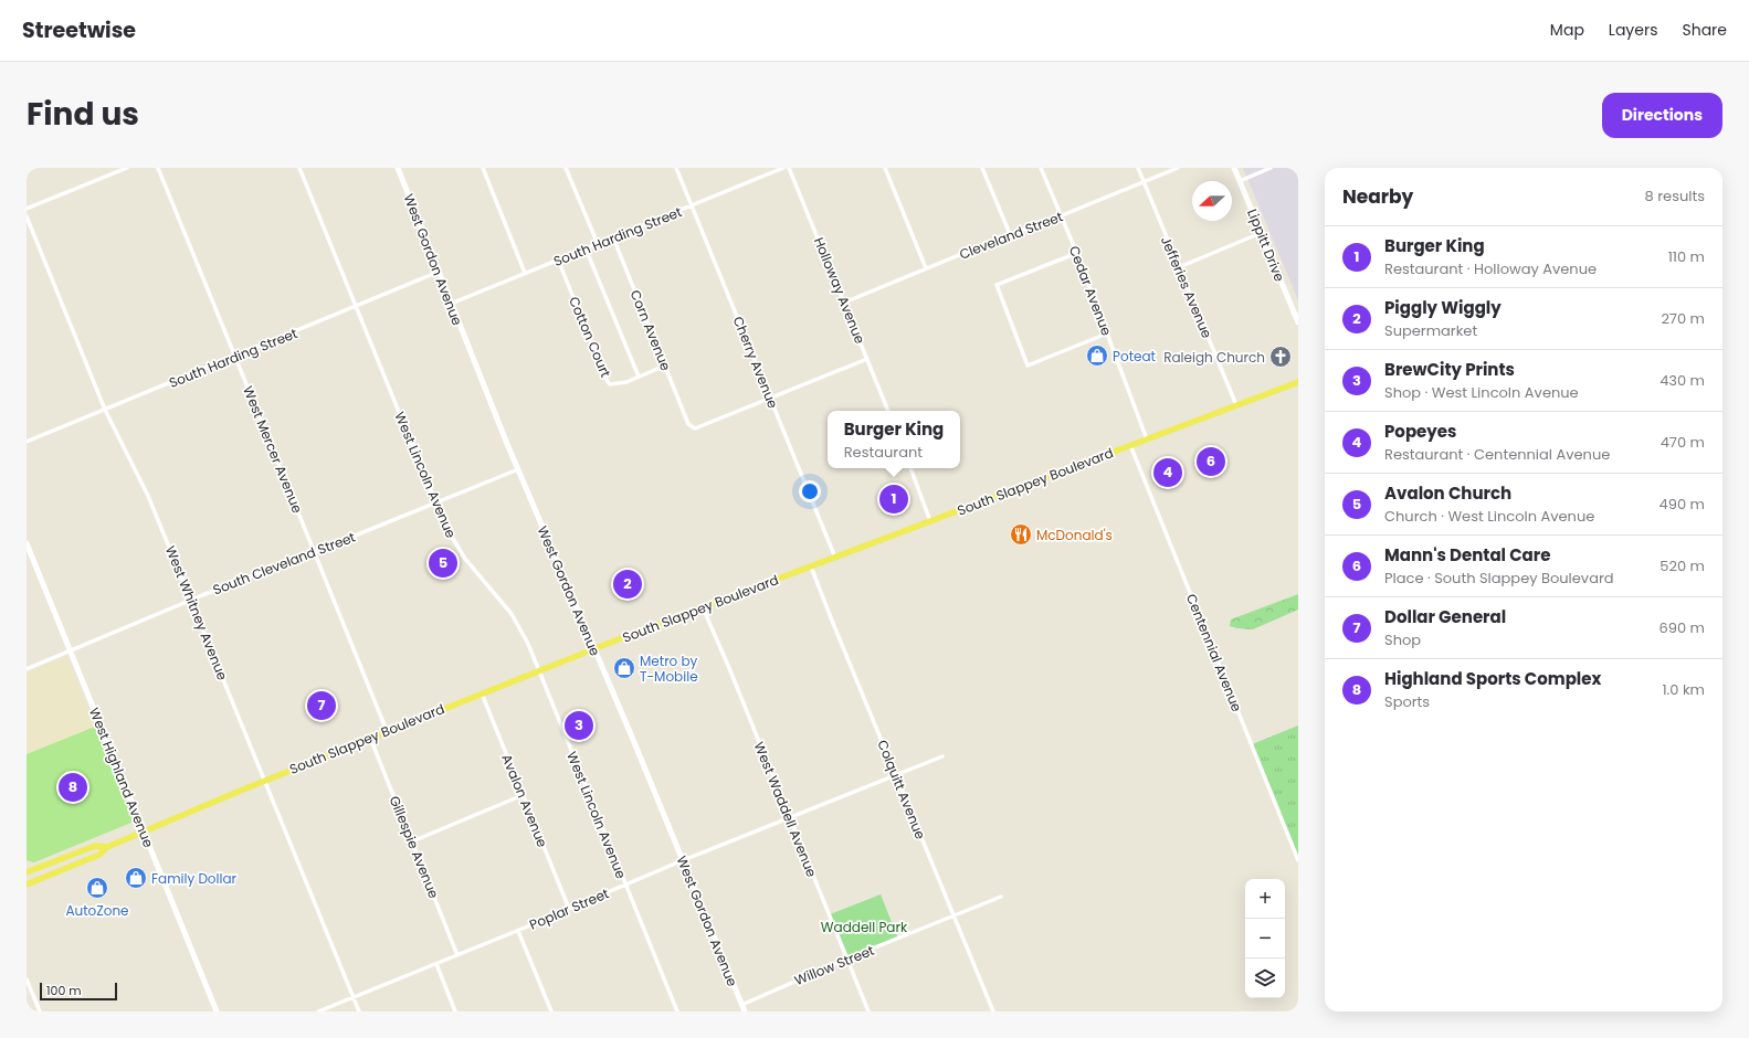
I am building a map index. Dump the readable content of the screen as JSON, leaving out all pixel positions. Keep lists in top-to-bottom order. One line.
{"streets":{"main road":["South Slappey Boulevard"],"street":["Cleveland Street","South Harding Street","Lippitt Drive","West Gordon Avenue","Jefferies Avenue","Holloway Avenue","Cedar Avenue","Corn Avenue","Cotton Court","Cherry Avenue","West Mercer Avenue","West Lincoln Avenue","South Cleveland Street","West Whitney Avenue","Centennial Avenue","West Highland Avenue","Colquitt Avenue","Avalon Avenue","West Waddell Avenue","Gillespie Avenue","Poplar Street","Willow Street"]},"crossings":[["Cleveland Street","Jefferies Avenue"],["Cleveland Street","Holloway Avenue"],["Cleveland Street","Cedar Avenue"],["South Harding Street","West Gordon Avenue"],["South Harding Street","Corn Avenue"],["South Harding Street","Cotton Court"],["South Harding Street","Cherry Avenue"],["South Harding Street","West Mercer Avenue"],["South Harding Street","West Lincoln Avenue"],["South Harding Street","West Whitney Avenue"],["West Gordon Avenue","South Slappey Boulevard"],["West Gordon Avenue","South Cleveland Street"],["West Gordon Avenue","Poplar Street"],["West Gordon Avenue","Willow Street"],["Jefferies Avenue","South Slappey Boulevard"],["Cedar Avenue","South Slappey Boulevard"],["Corn Avenue","Cotton Court"],["Corn Avenue","Cherry Avenue"],["Cherry Avenue","South Slappey Boulevard"],["West Mercer Avenue","South Slappey Boulevard"],["West Mercer Avenue","South Cleveland Street"],["West Lincoln Avenue","South Slappey Boulevard"],["West Lincoln Avenue","South Cleveland Street"],["West Lincoln Avenue","Poplar Street"],["South Slappey Boulevard","West Whitney Avenue"],["South Slappey Boulevard","Centennial Avenue"],["South Slappey Boulevard","West Highland Avenue"],["South Slappey Boulevard","Colquitt Avenue"],["South Slappey Boulevard","Avalon Avenue"],["South Slappey Boulevard","West Waddell Avenue"],["South Slappey Boulevard","Gillespie Avenue"],["South Cleveland Street","West Whitney Avenue"],["South Cleveland Street","West Highland Avenue"],["West Whitney Avenue","Poplar Street"],["Colquitt Avenue","Poplar Street"],["Colquitt Avenue","Willow Street"],["Avalon Avenue","Poplar Street"],["West Waddell Avenue","Poplar Street"],["West Waddell Avenue","Willow Street"],["Gillespie Avenue","Poplar Street"]],"parks":["Waddell Park"],"places":{"shop":["Poteat","Metro by T-Mobile","Family Dollar","AutoZone"],"church":["Raleigh Church"],"restaurant":["McDonald's"]},"scale_bar":"100 m","north":"left","page":{"header":"Streetwise","nav":["Map","Layers","Share"],"title":"Find us","buttons":"Directions","heading":["Nearby","8 results"],"list":[{"mark":"1","name":"Burger King","note":"Restaurant · Holloway Avenue","value":"110 m"},{"mark":"2","name":"Piggly Wiggly","note":"Supermarket","value":"270 m"},{"mark":"3","name":"BrewCity Prints","note":"Shop · West Lincoln Avenue","value":"430 m"},{"mark":"4","name":"Popeyes","note":"Restaurant · Centennial Avenue","value":"470 m"},{"mark":"5","name":"Avalon Church","note":"Church · West Lincoln Avenue","value":"490 m"},{"mark":"6","name":"Mann's Dental Care","note":"Place · South Slappey Boulevard","value":"520 m"},{"mark":"7","name":"Dollar General","note":"Shop","value":"690 m"},{"mark":"8","name":"Highland Sports Complex","note":"Sports","value":"1.0 km"}],"popup":["Burger King","Restaurant"],"pins":["6","4","1","5","2","7","3","8"],"map_buttons":["+","−"],"scale":"100 m"}}
